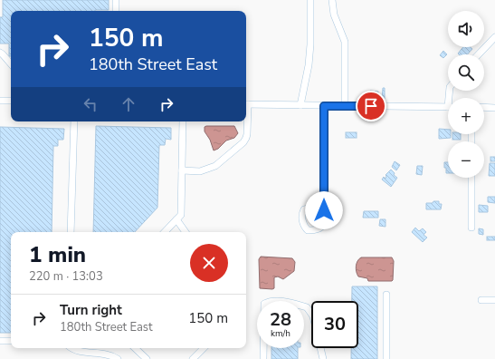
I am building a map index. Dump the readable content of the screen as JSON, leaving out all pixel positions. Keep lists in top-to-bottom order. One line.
{"page":{"map_buttons":["+","−"],"turn":["150 m","180th Street East"],"heading":["1 min","220 m · 13:03"],"list":[{"name":"Turn right","note":"180th Street East","value":"150 m"}],"speed":"28 km/h","limit":"30"}}
